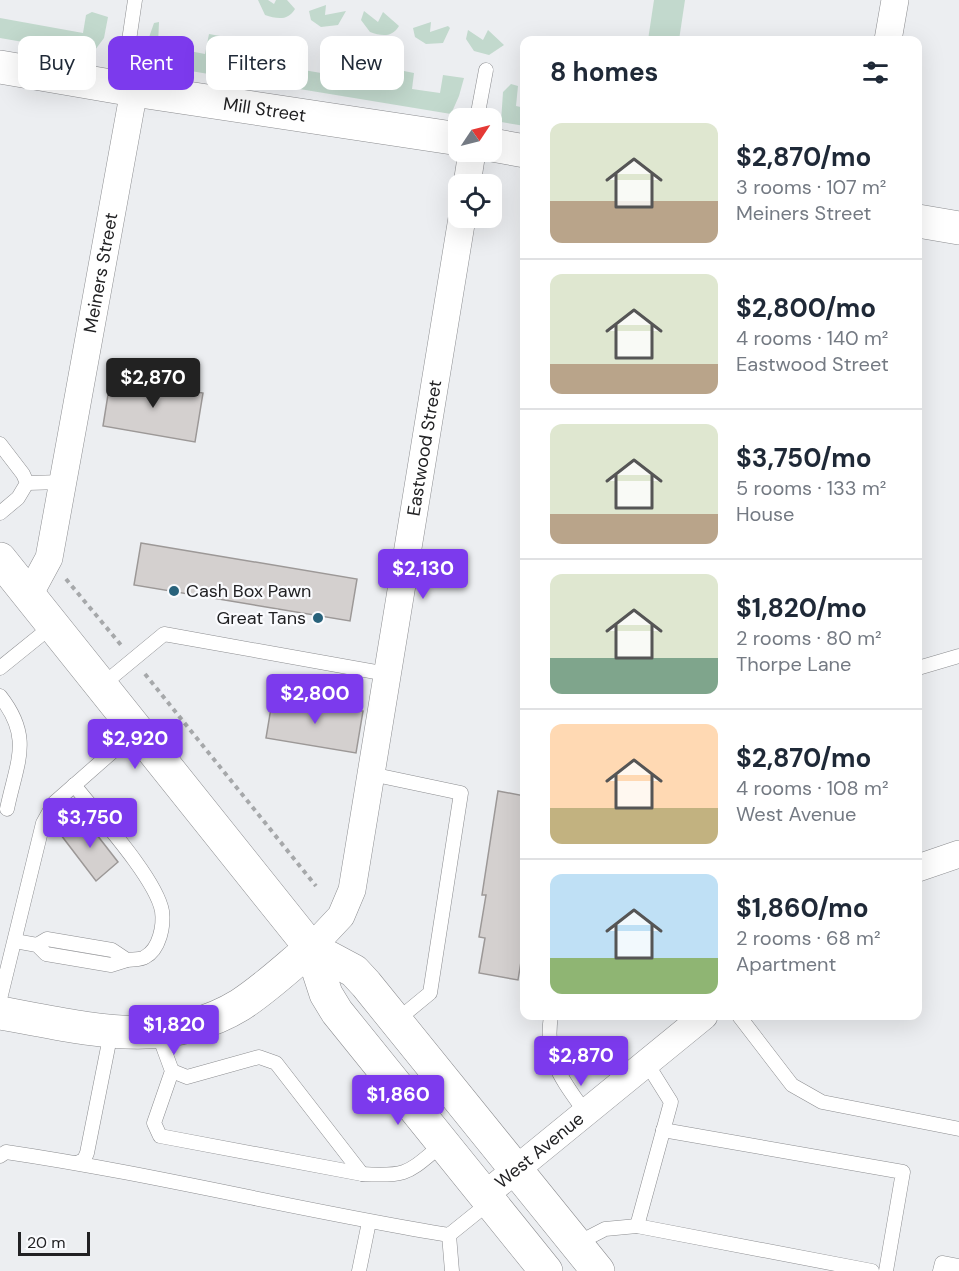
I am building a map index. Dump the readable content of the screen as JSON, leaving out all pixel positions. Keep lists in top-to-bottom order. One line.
{"streets":{"main road":["Mill Street"],"street":["Meiners Street","Eastwood Street","West Avenue"]},"places":["Cash Box Pawn","Great Tans"],"scale_bar":"20 m","north":"top right","page":{"chip":["Buy","Rent","Filters","New"],"heading":"8 homes","list":[{"name":"$2,870/mo","note":"3 rooms · 107 m² · Meiners Street"},{"name":"$2,800/mo","note":"4 rooms · 140 m² · Eastwood Street"},{"name":"$3,750/mo","note":"5 rooms · 133 m² · House"},{"name":"$1,820/mo","note":"2 rooms · 80 m² · Thorpe Lane"},{"name":"$2,870/mo","note":"4 rooms · 108 m² · West Avenue"},{"name":"$1,860/mo","note":"2 rooms · 68 m² · Apartment"}],"price":["$2,870","$2,130","$2,800","$2,920","$3,750","$1,820","$2,870","$1,860"],"scale":"20 m"}}
